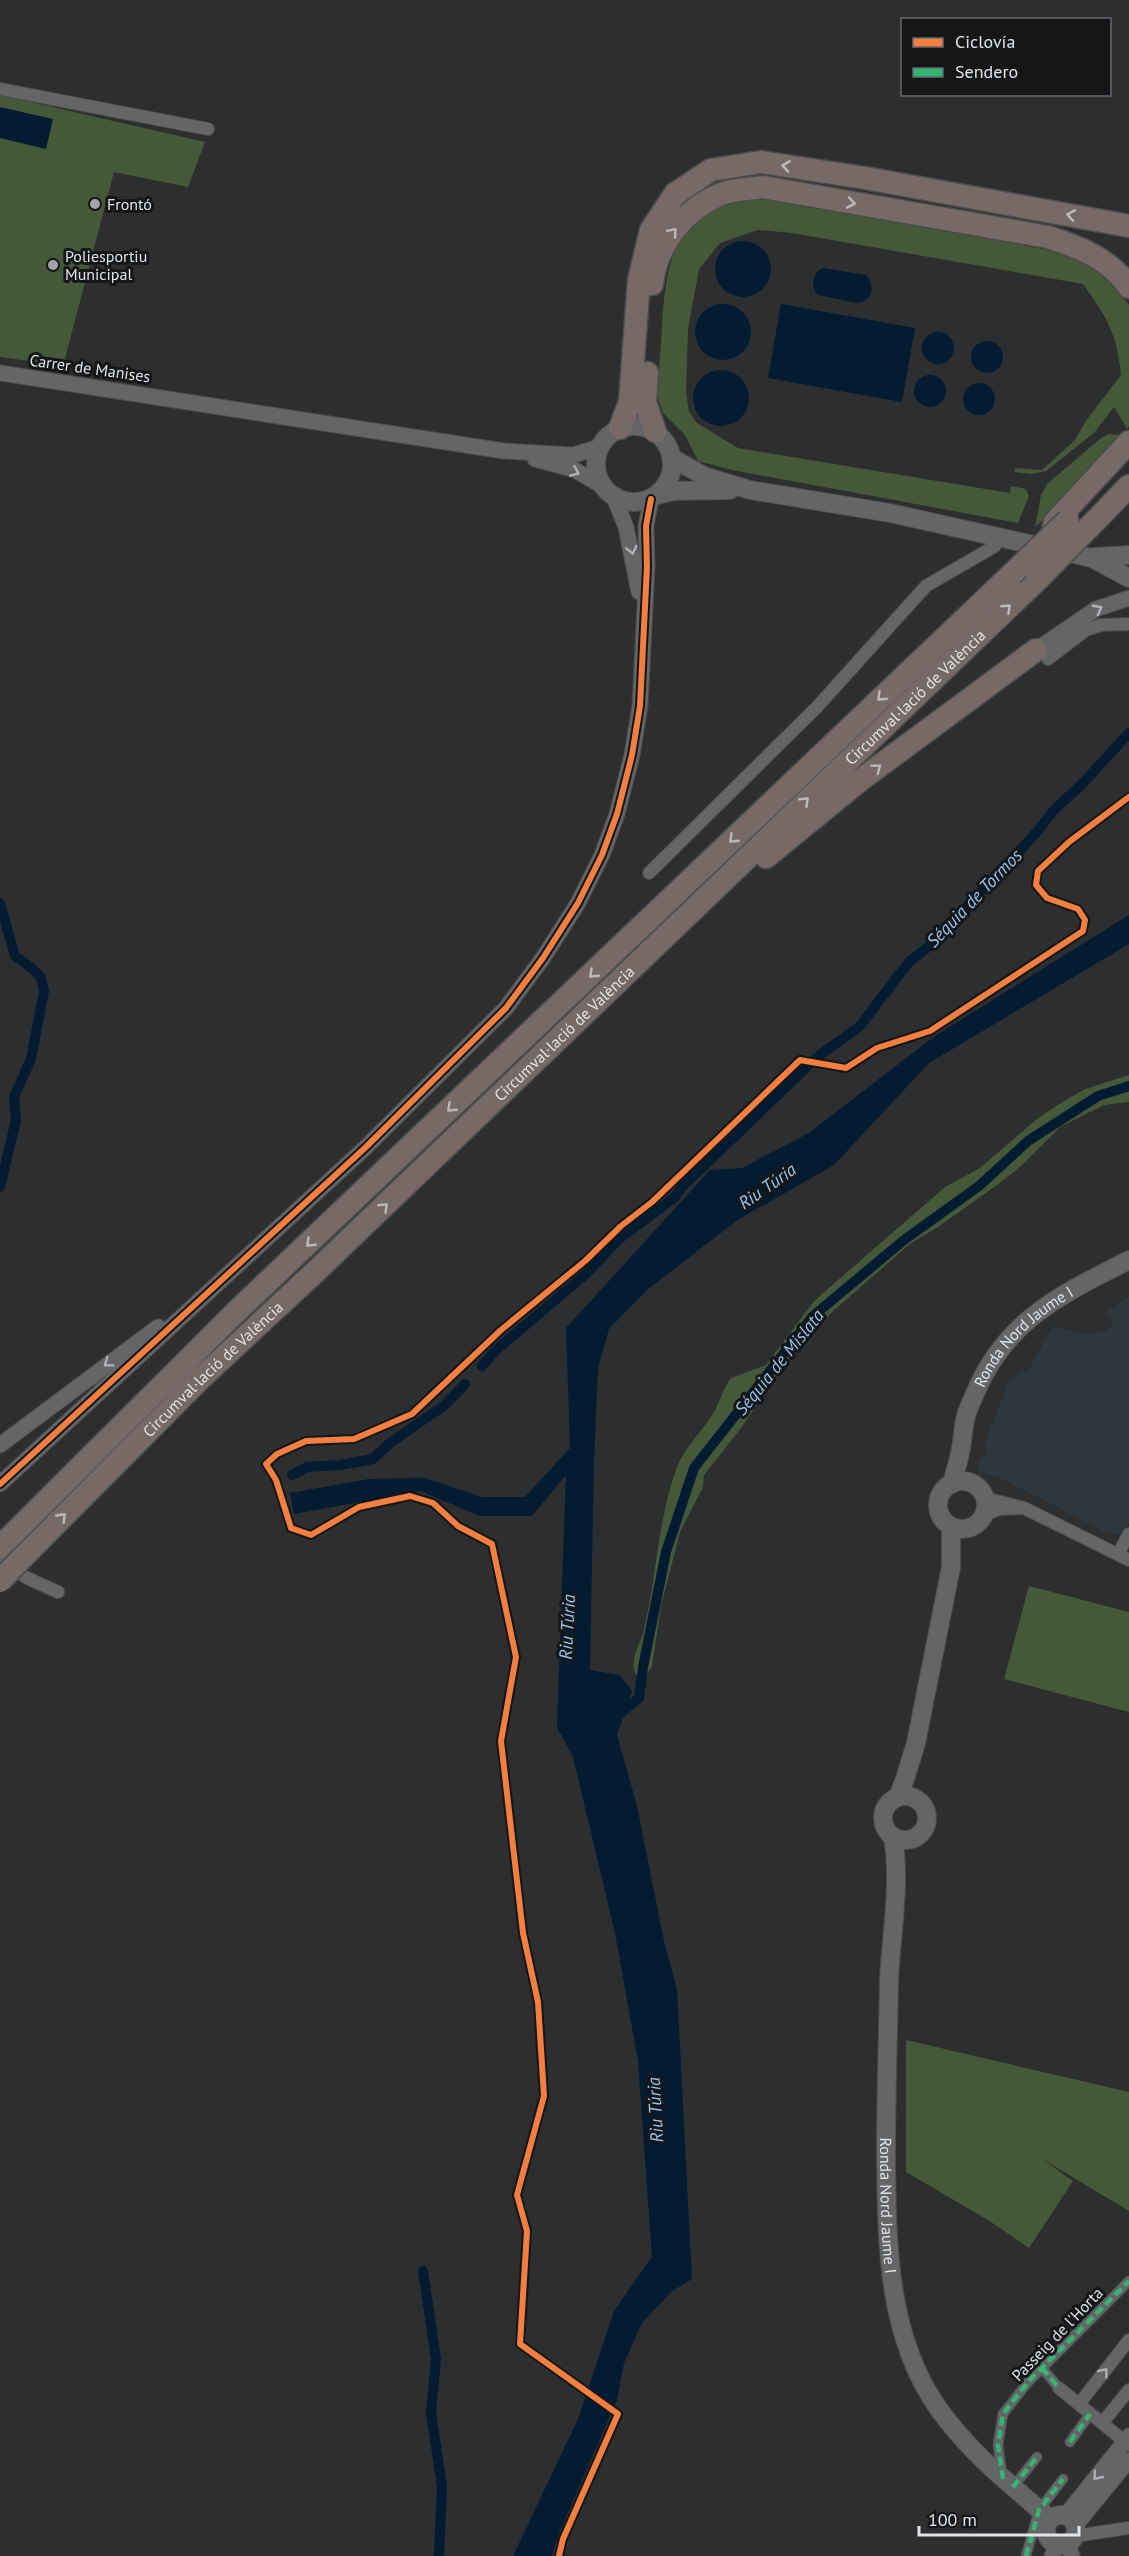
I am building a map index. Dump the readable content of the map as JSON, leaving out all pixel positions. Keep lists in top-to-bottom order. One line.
{"streets":{"highway":["Circumval·lació de València"],"main road":["Ronda Nord Jaume I"],"street":["Carrer de Manises","Passeig de l'Horta"]},"crossings":[["Ronda Nord Jaume I","Passeig de l'Horta"]],"water":["Séquia de Tormos","Riu Túria","Séquia de Mislata"],"places":["Frontó","Poliesportiu Municipal"],"legend":["Ciclovía","Sendero"],"scale_bar":"100 m"}
